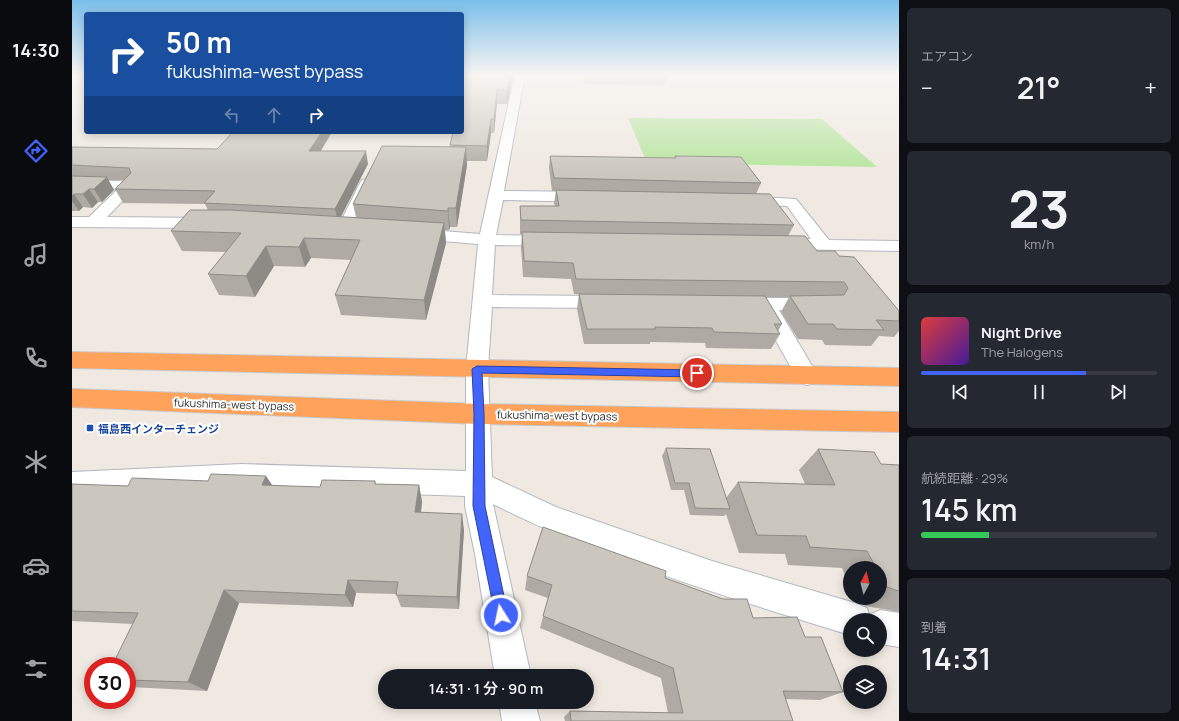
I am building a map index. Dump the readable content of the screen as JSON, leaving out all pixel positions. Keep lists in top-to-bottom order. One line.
{"streets":{"highway":["fukushima-west bypass"]},"places":{"transit":["福島西インターチェンジ"]},"north":"top","page":{"tabs":"14:30","tile":["エアコン",["23","km/h"],["航続距離 · 29%","145 km"],["到着","14:31"]],"turn":["50 m","fukushima-west bypass"],"heat":["−","21°","+"],"song":["Night Drive","The Halogens"],"limit":"30","trip":"14:31 · 1 分 · 90 m"}}
